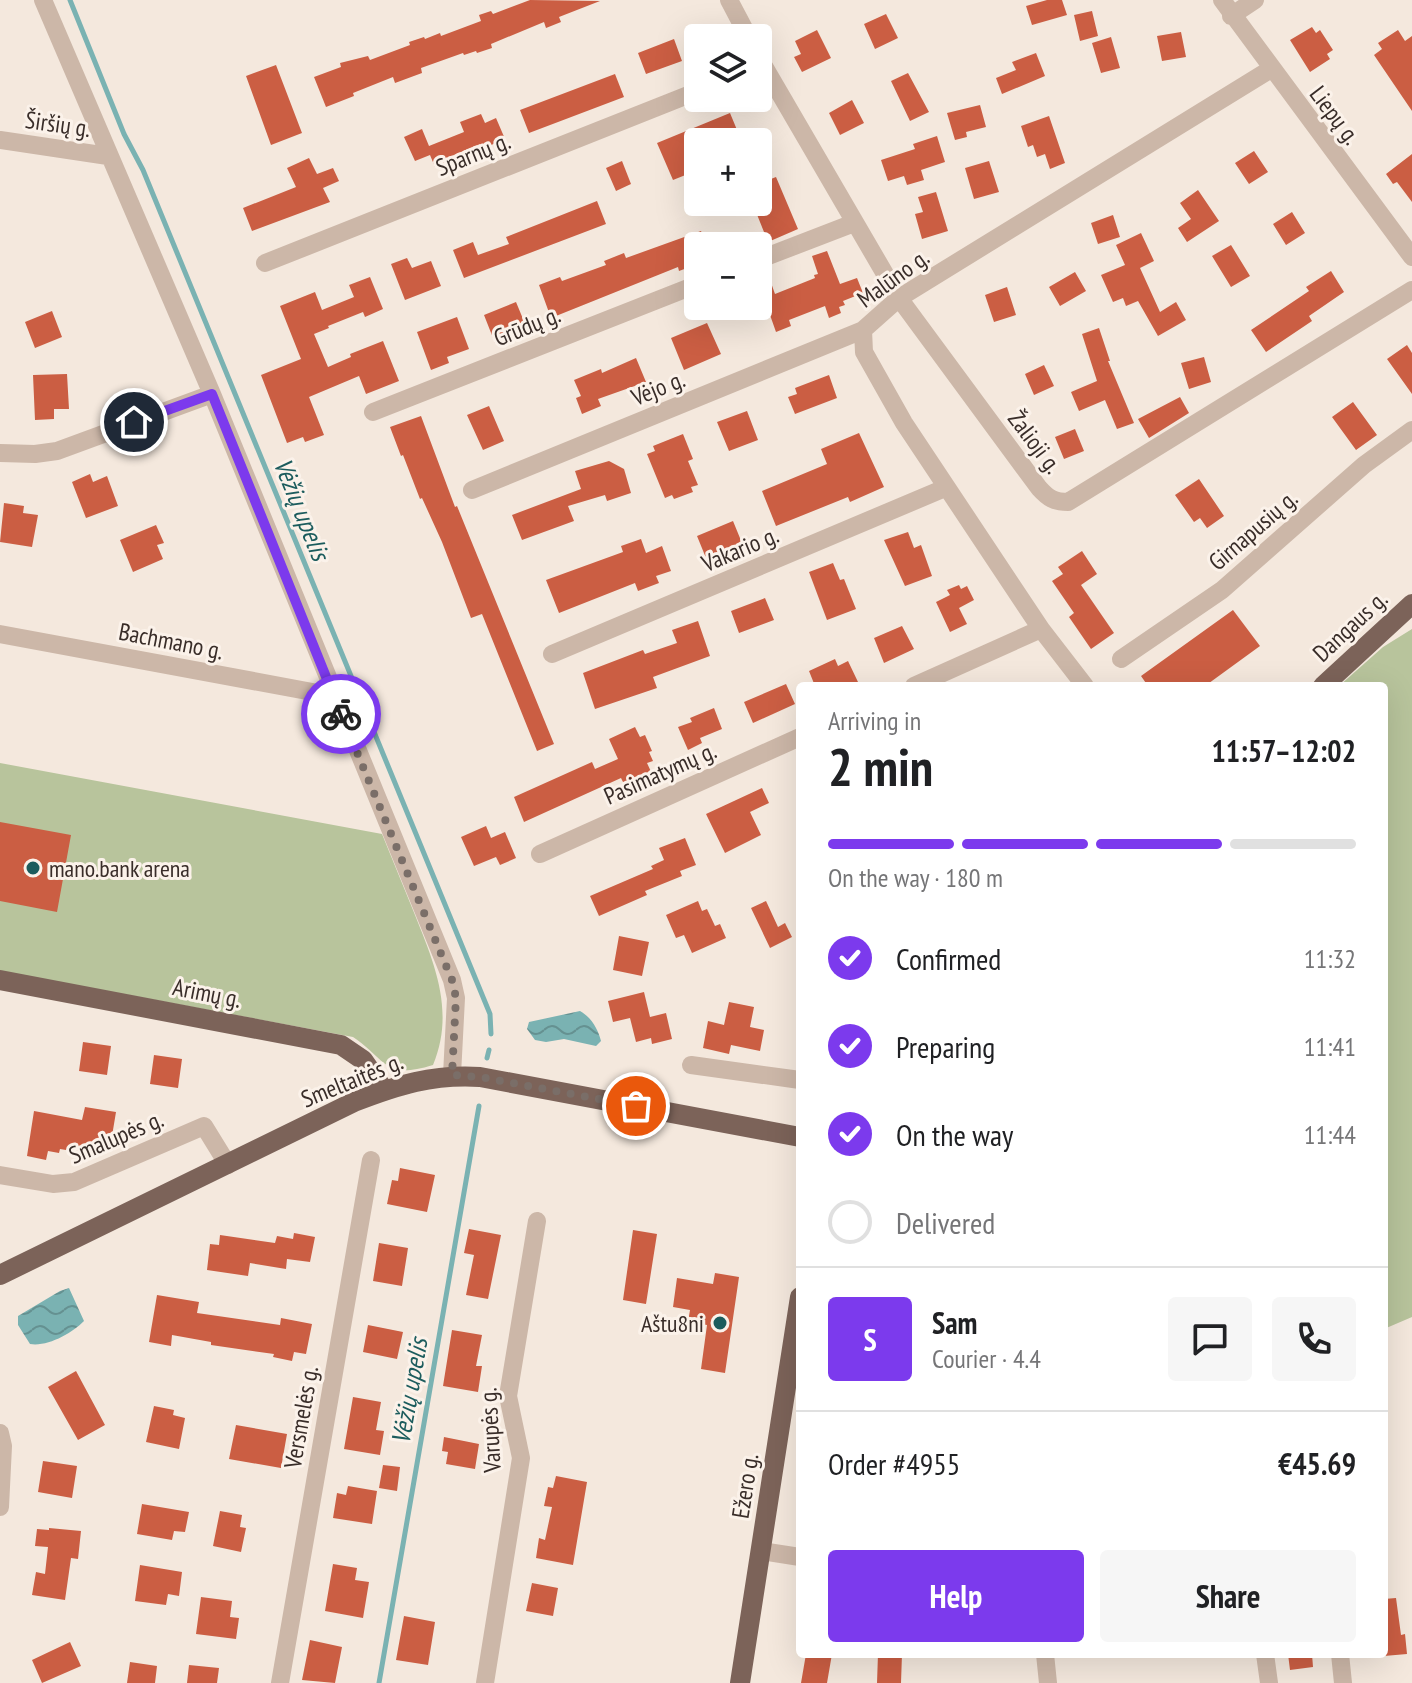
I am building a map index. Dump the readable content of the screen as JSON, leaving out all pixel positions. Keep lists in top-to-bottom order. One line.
{"streets":{"main road":["Dangaus g.","Arimų g.","Smeltaitės g.","Ežero g."],"street":["Liepų g.","Širšių g.","Sparnų g.","Malūno g.","Grūdų g.","Vėjo g.","Žalioji g.","Girnapusių g.","Vakario g.","Bachmano g.","Pasimatymų g.","Smalupės g.","Versmelės g.","Varupės g."]},"crossings":[["Liepų g.","Malūno g."],["Malūno g.","Vėjo g."],["Malūno g.","Žalioji g."],["Malūno g.","Vakario g."],["Arimų g.","Smeltaitės g."],["Smeltaitės g.","Smalupės g."]],"water":["Vėžių upelis"],"places":["mano.bank arena","Aštu8ni"],"page":{"map_buttons":["+","−"],"heading":["2 min","Arriving in","11:57–12:02"],"panel":["Sam","Courier · 4.4","Order #4955","€45.69"],"bar":"On the way · 180 m","list":[["Confirmed","11:32"],["Preparing","11:41"],["On the way","11:44"],"Delivered"],"round":"S","buttons":["Help","Share"]}}
